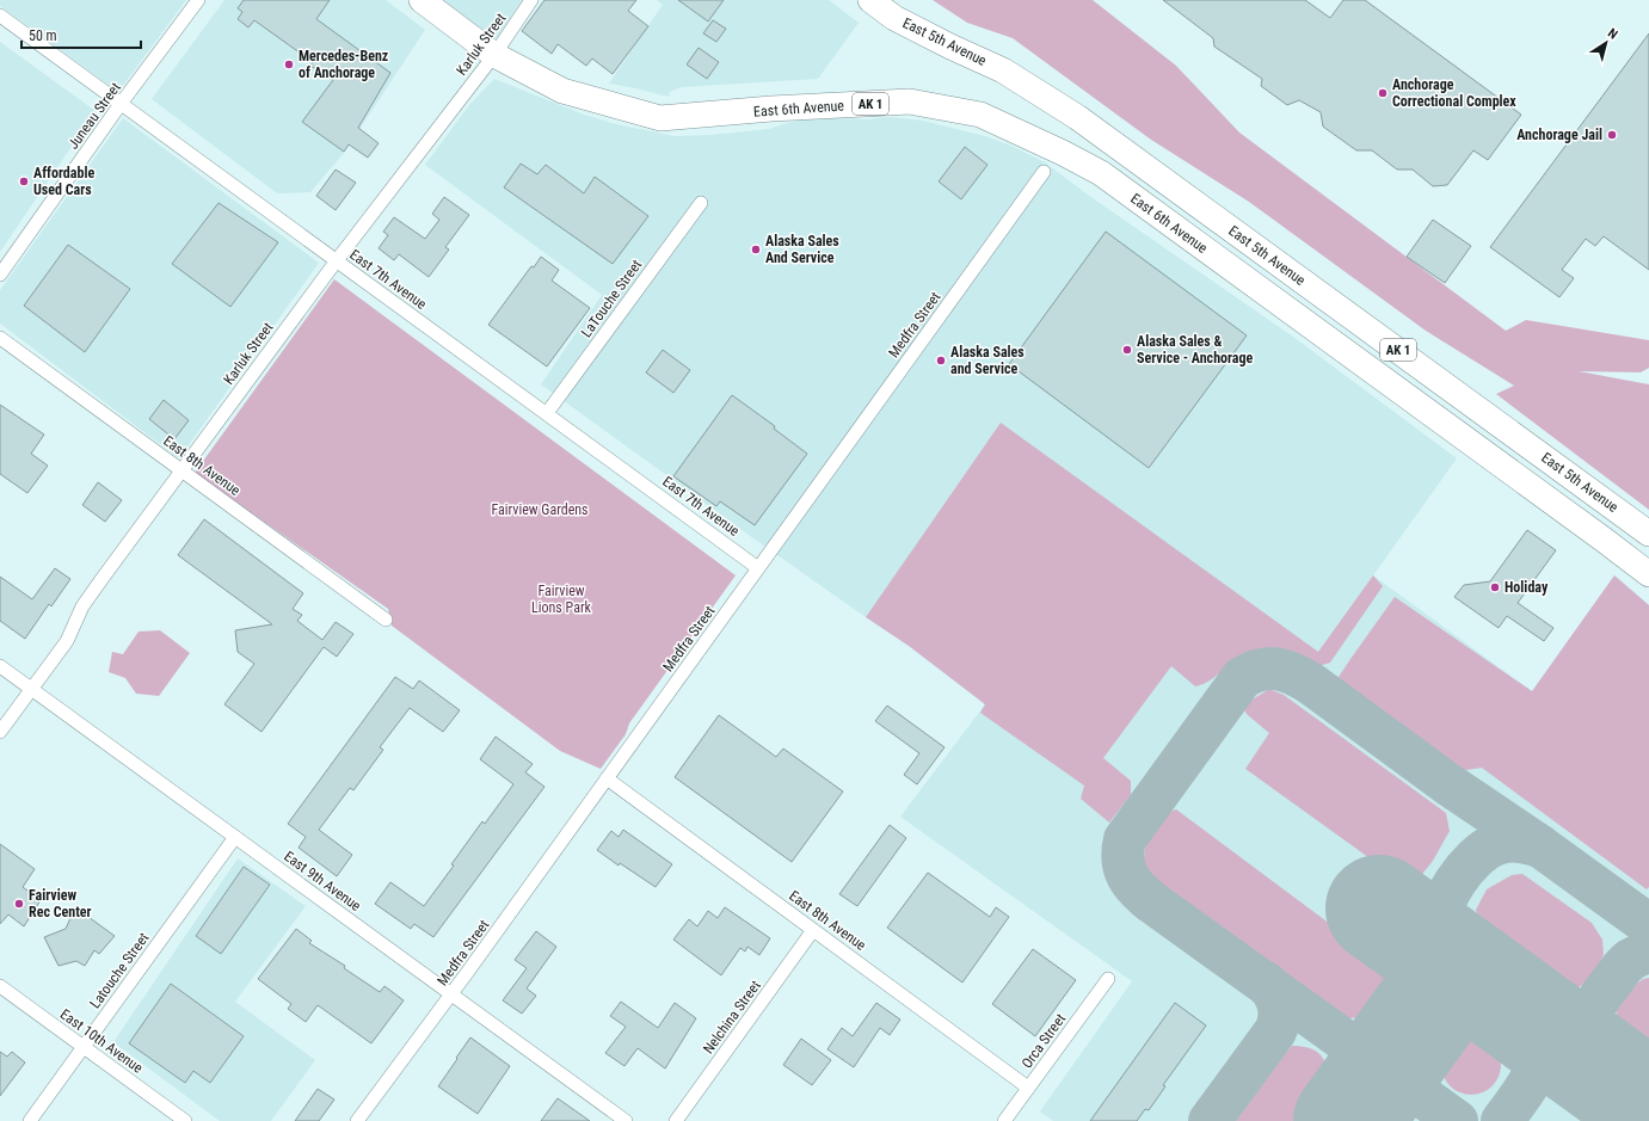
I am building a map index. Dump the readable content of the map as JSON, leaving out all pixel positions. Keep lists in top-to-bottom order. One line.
{"streets":{"highway":["East 5th Avenue","AK 1","East 6th Avenue"],"street":["Karluk Street","Juneau Street","East 7th Avenue","LaTouche Street","Medfra Street","East 8th Avenue","East 9th Avenue","Latouche Street","Nelchina Street","East 10th Avenue","Orca Street"]},"crossings":[["Karluk Street","East 6th Avenue"],["Karluk Street","East 7th Avenue"],["Karluk Street","East 8th Avenue"],["Karluk Street","East 9th Avenue"],["Juneau Street","East 7th Avenue"],["East 7th Avenue","LaTouche Street"],["East 7th Avenue","Medfra Street"],["Medfra Street","East 8th Avenue"],["Medfra Street","East 9th Avenue"],["East 8th Avenue","Nelchina Street"],["East 8th Avenue","Orca Street"],["East 9th Avenue","Latouche Street"],["Latouche Street","East 10th Avenue"]],"parks":["Fairview Gardens","Fairview Lions Park"],"places":["Mercedes-Benz of Anchorage","Anchorage Correctional Complex","Anchorage Jail","Affordable Used Cars","Alaska Sales And Service","Alaska Sales & Service - Anchorage","Alaska Sales and Service","Holiday","Fairview Rec Center"],"scale_bar":"50 m","north":"top right"}
